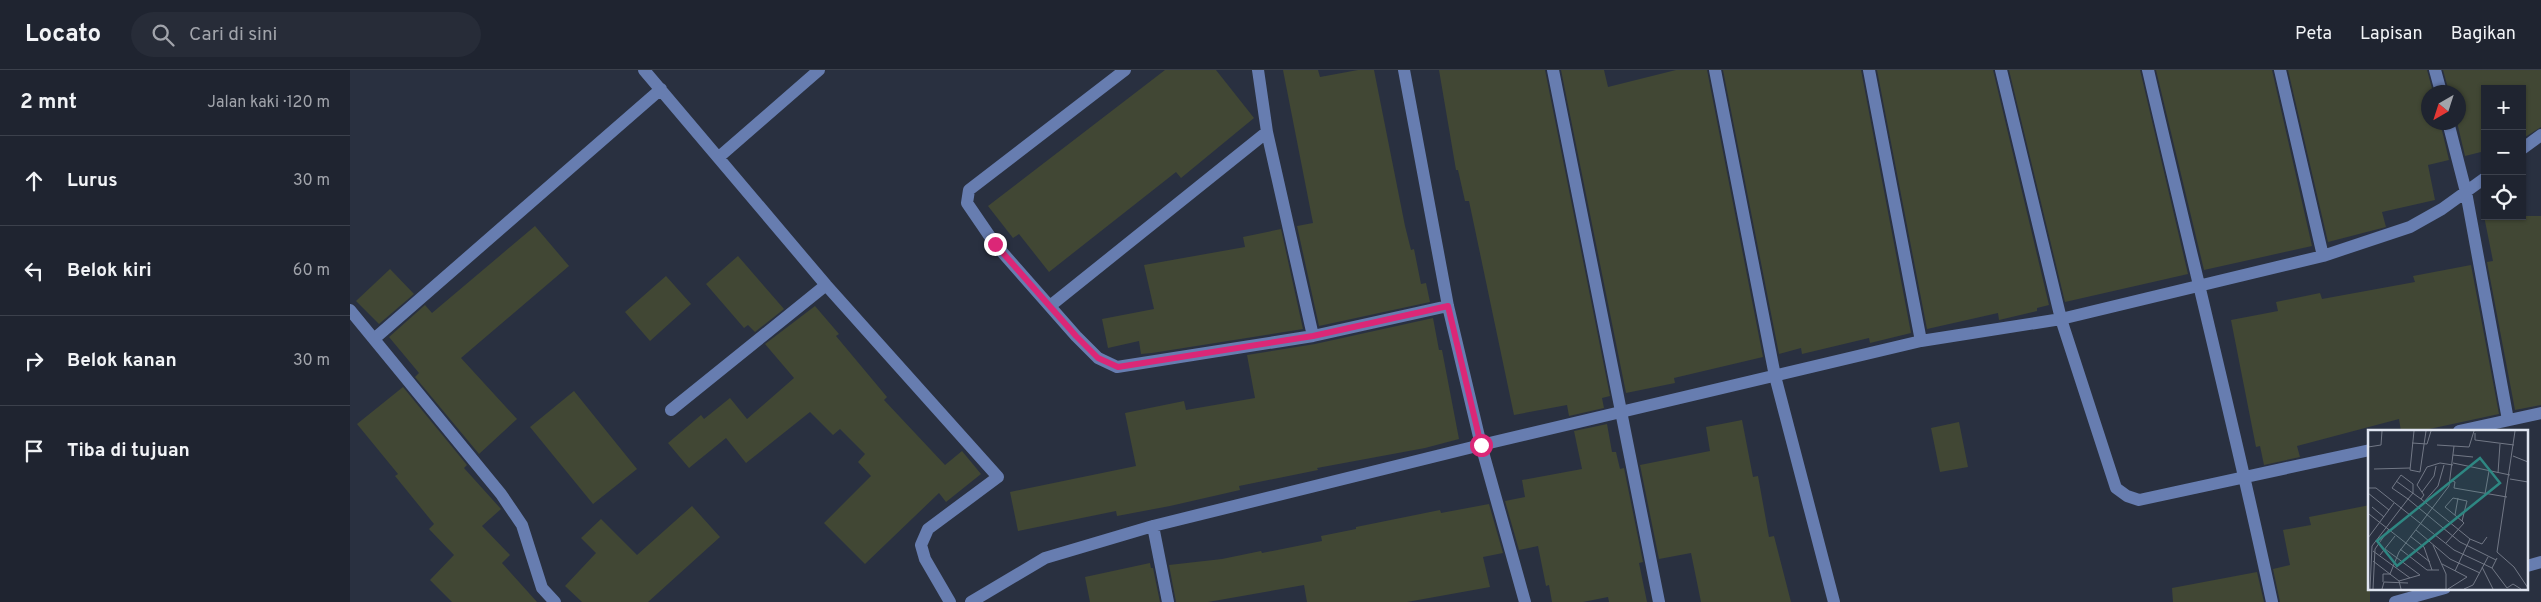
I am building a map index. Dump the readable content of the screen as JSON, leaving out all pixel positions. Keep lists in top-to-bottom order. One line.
{"north":"bottom left","page":{"header":"Locato","search":"Cari di sini","nav":["Peta","Lapisan","Bagikan"],"heading":["2 mnt","Jalan kaki · 120 m"],"map_buttons":["+","−"],"list":[["Lurus","30 m"],["Belok kiri","60 m"],["Belok kanan","30 m"],"Tiba di tujuan"]}}
